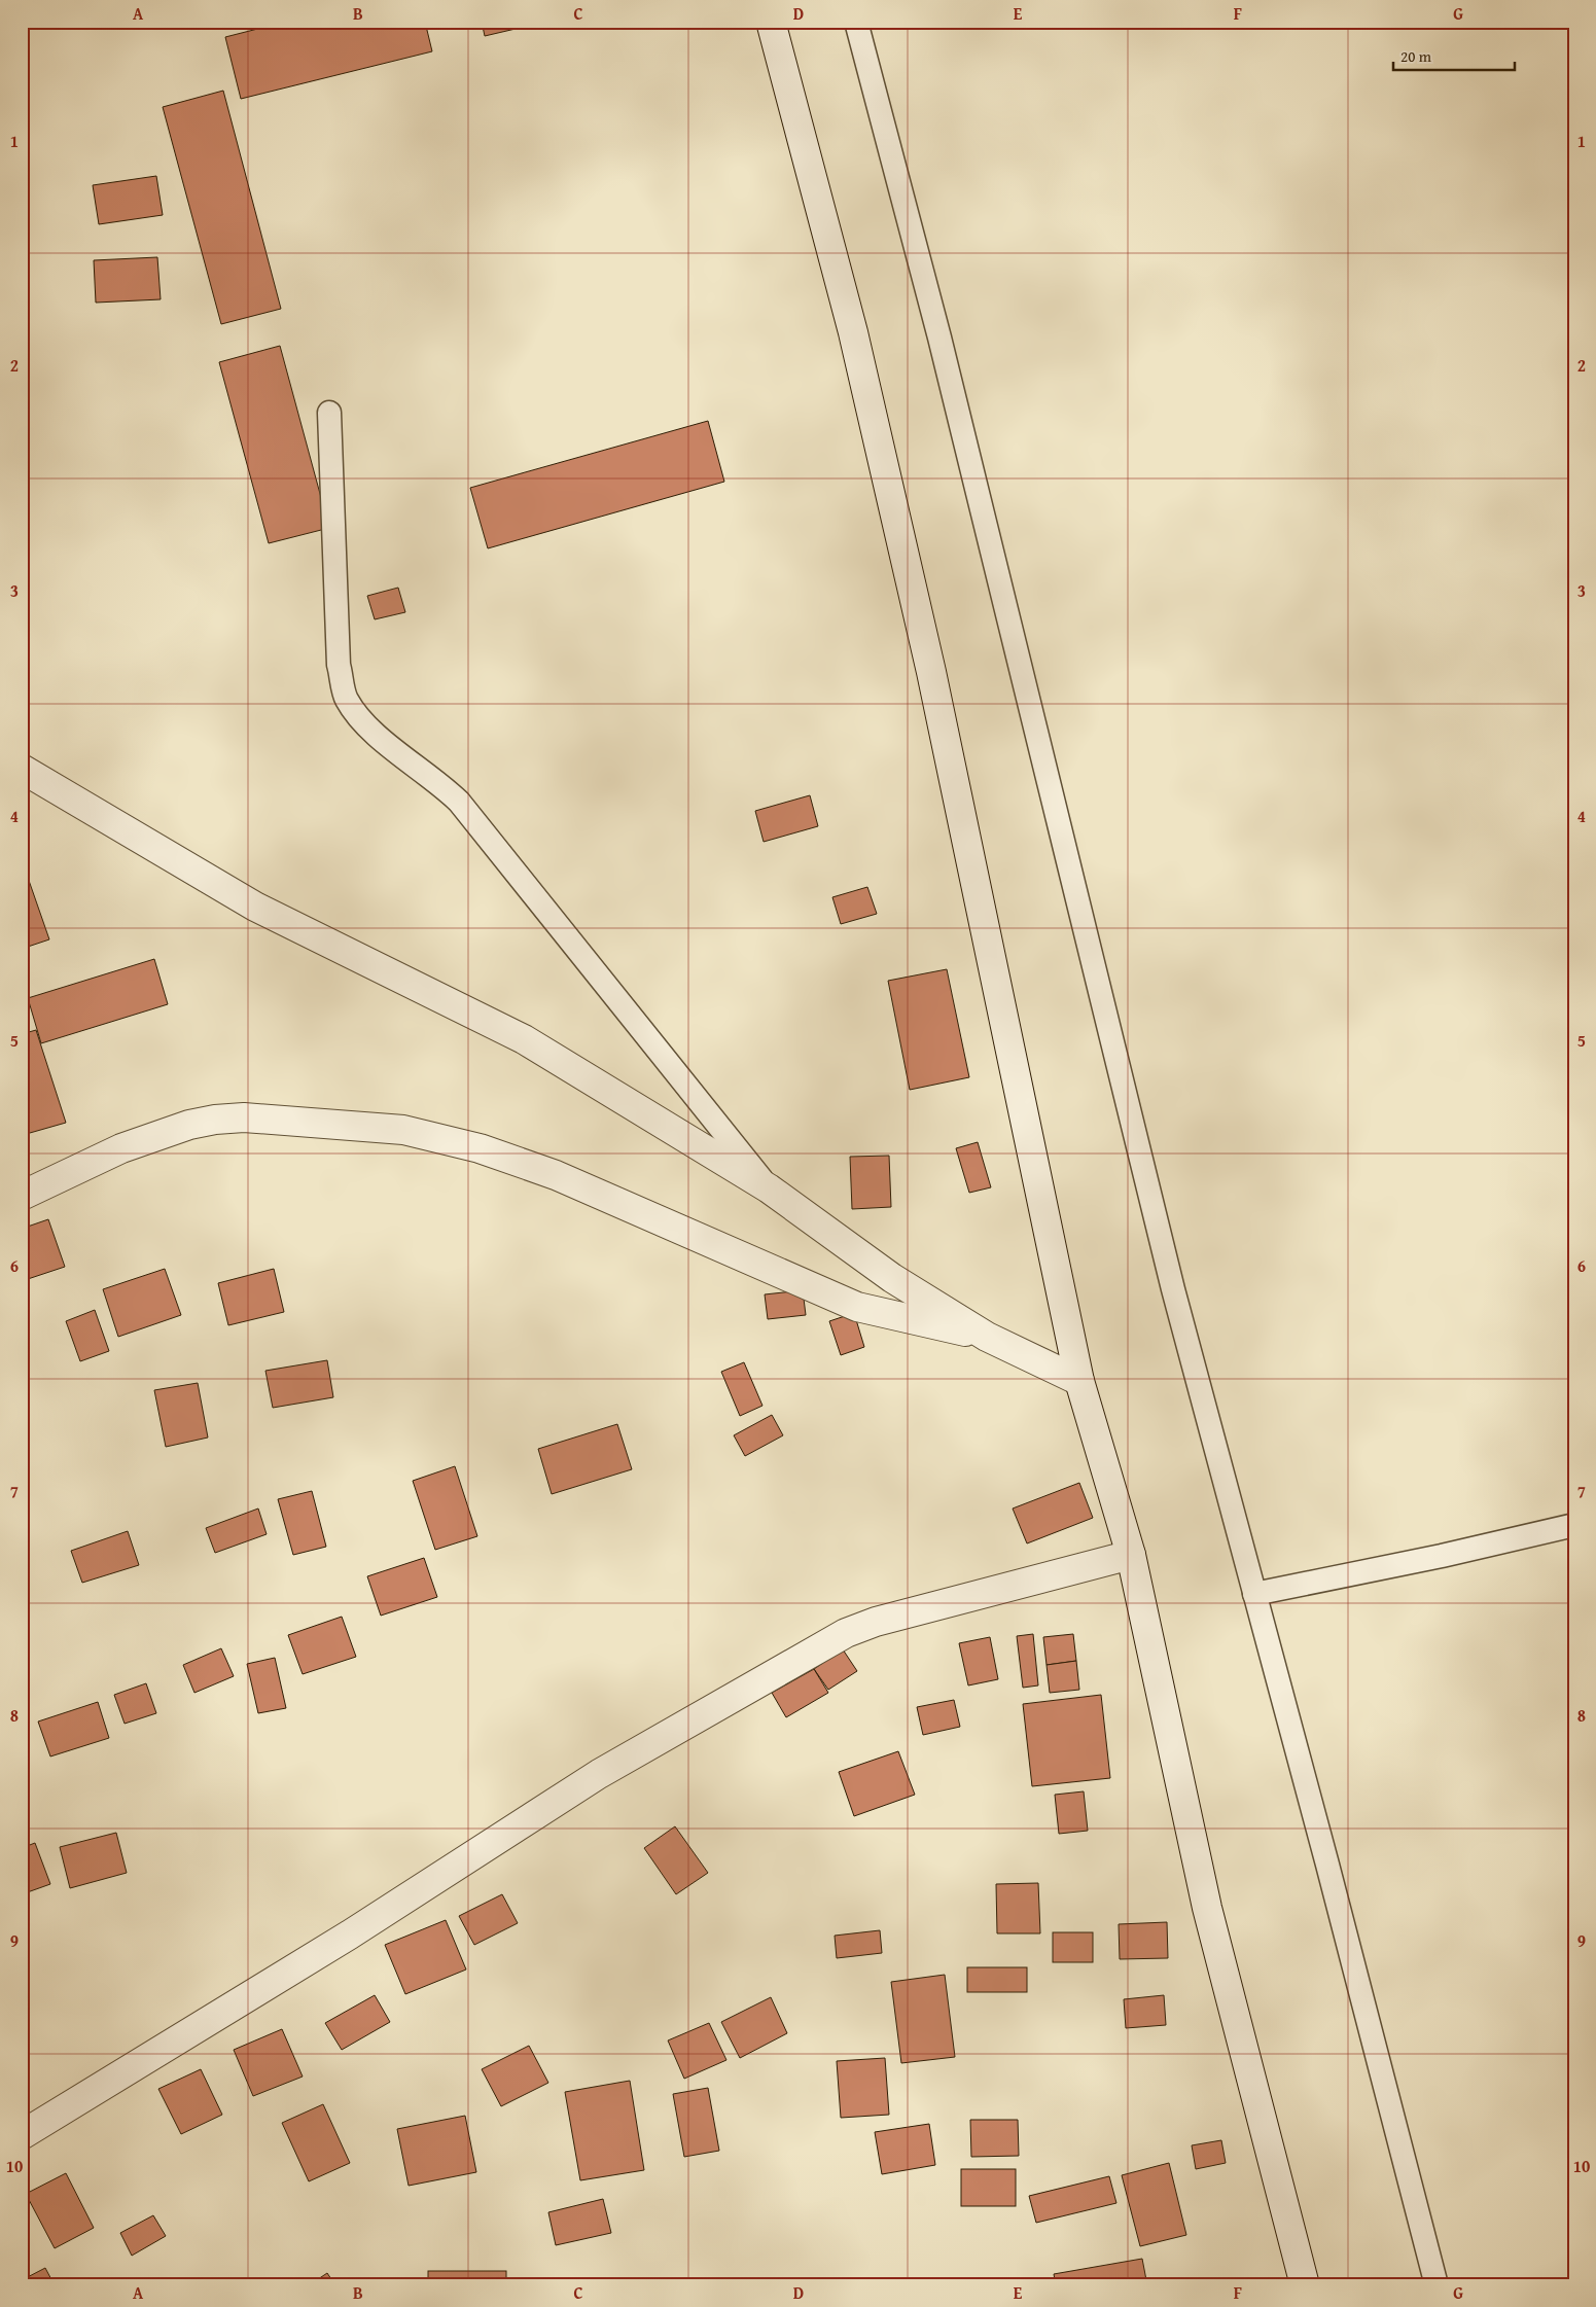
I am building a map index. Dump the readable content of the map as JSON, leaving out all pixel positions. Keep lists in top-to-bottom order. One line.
{"scale_bar":"20 m","grid":{"columns":["A","B","C","D","E","F","G"],"rows":["1","2","3","4","5","6","7","8","9","10"]}}
